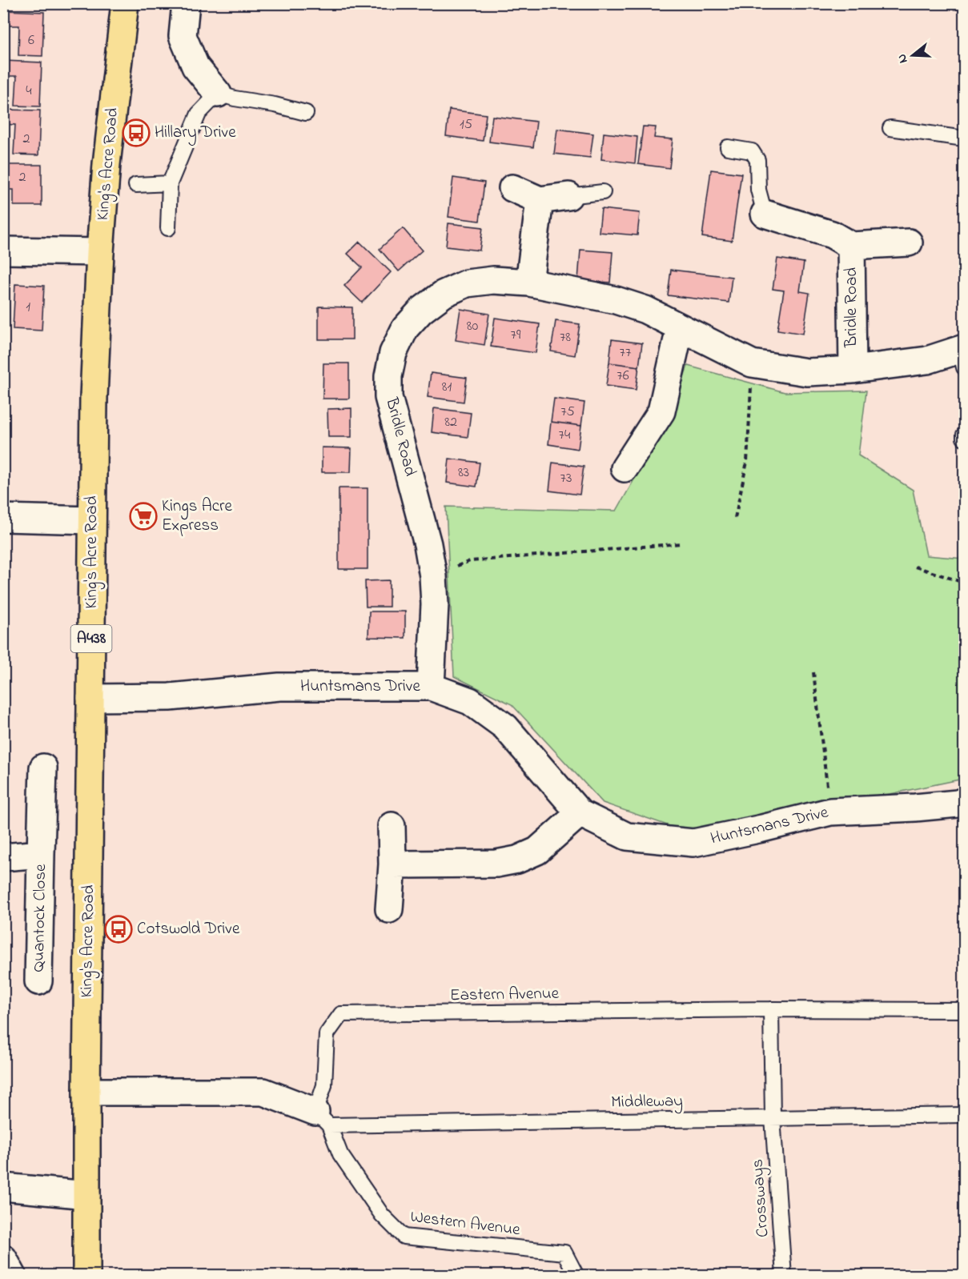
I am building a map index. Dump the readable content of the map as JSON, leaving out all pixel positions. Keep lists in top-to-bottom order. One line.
{"streets":{"highway":["King's Acre Road","A438"],"street":["Bridle Road","Huntsmans Drive","Quantock Close"],"lane":["Eastern Avenue","Middleway","Crossways","Western Avenue"]},"crossings":[["King's Acre Road","Huntsmans Drive"],["Bridle Road","Huntsmans Drive"],["Eastern Avenue","Middleway"],["Eastern Avenue","Crossways"],["Eastern Avenue","Western Avenue"],["Middleway","Crossways"],["Middleway","Western Avenue"]],"places":{"bus stop":["Hillary Drive","Cotswold Drive"],"supermarket":["Kings Acre Express"]},"house_numbers":["6","4","15","2","2","1","80","79","78","77","76","81","75","82","74","83","73"],"north":"left"}
